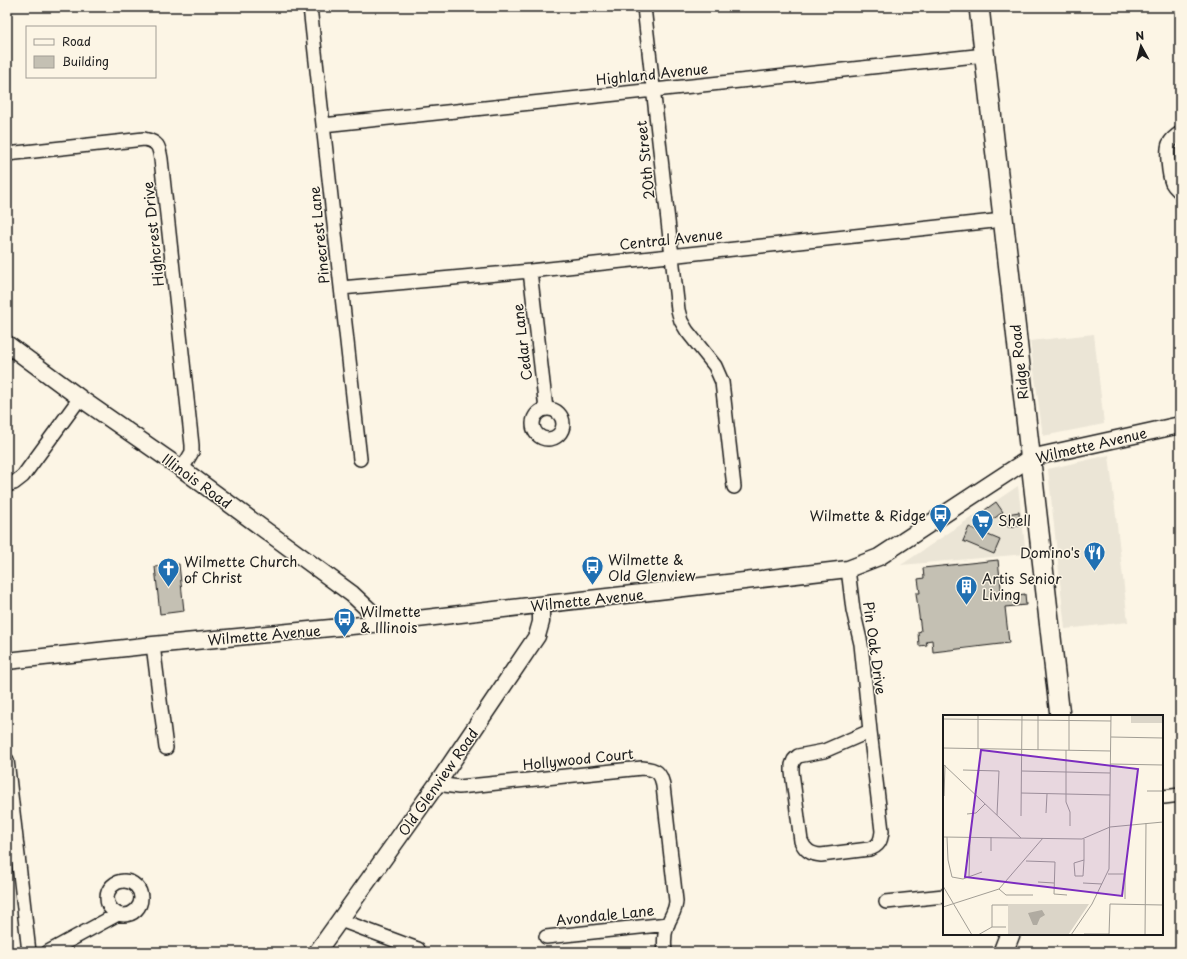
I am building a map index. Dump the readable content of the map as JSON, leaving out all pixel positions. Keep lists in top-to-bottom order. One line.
{"streets":{"main road":["Ridge Road"],"street":["Highland Avenue","20th Street","Highcrest Drive","Pinecrest Lane","Central Avenue","Cedar Lane","Wilmette Avenue","Illinois Road","Pin Oak Drive","Hollywood Court","Old Glenview Road","Avondale Lane"]},"crossings":[["Highland Avenue","20th Street"],["Highland Avenue","Pinecrest Lane"],["Highland Avenue","Ridge Road"],["20th Street","Central Avenue"],["Highcrest Drive","Illinois Road"],["Pinecrest Lane","Central Avenue"],["Central Avenue","Cedar Lane"],["Central Avenue","Ridge Road"],["Ridge Road","Wilmette Avenue"],["Wilmette Avenue","Illinois Road"],["Wilmette Avenue","Pin Oak Drive"],["Wilmette Avenue","Old Glenview Road"],["Hollywood Court","Old Glenview Road"],["Hollywood Court","Avondale Lane"]],"places":{"bus stop":["Wilmette & Ridge","Wilmette & Old Glenview","Wilmette & Illinois"],"supermarket":["Shell"],"restaurant":["Domino's"],"church":["Wilmette Church of Christ"],"building":["Artis Senior Living"]},"legend":["Road","Building"],"north":"top"}
